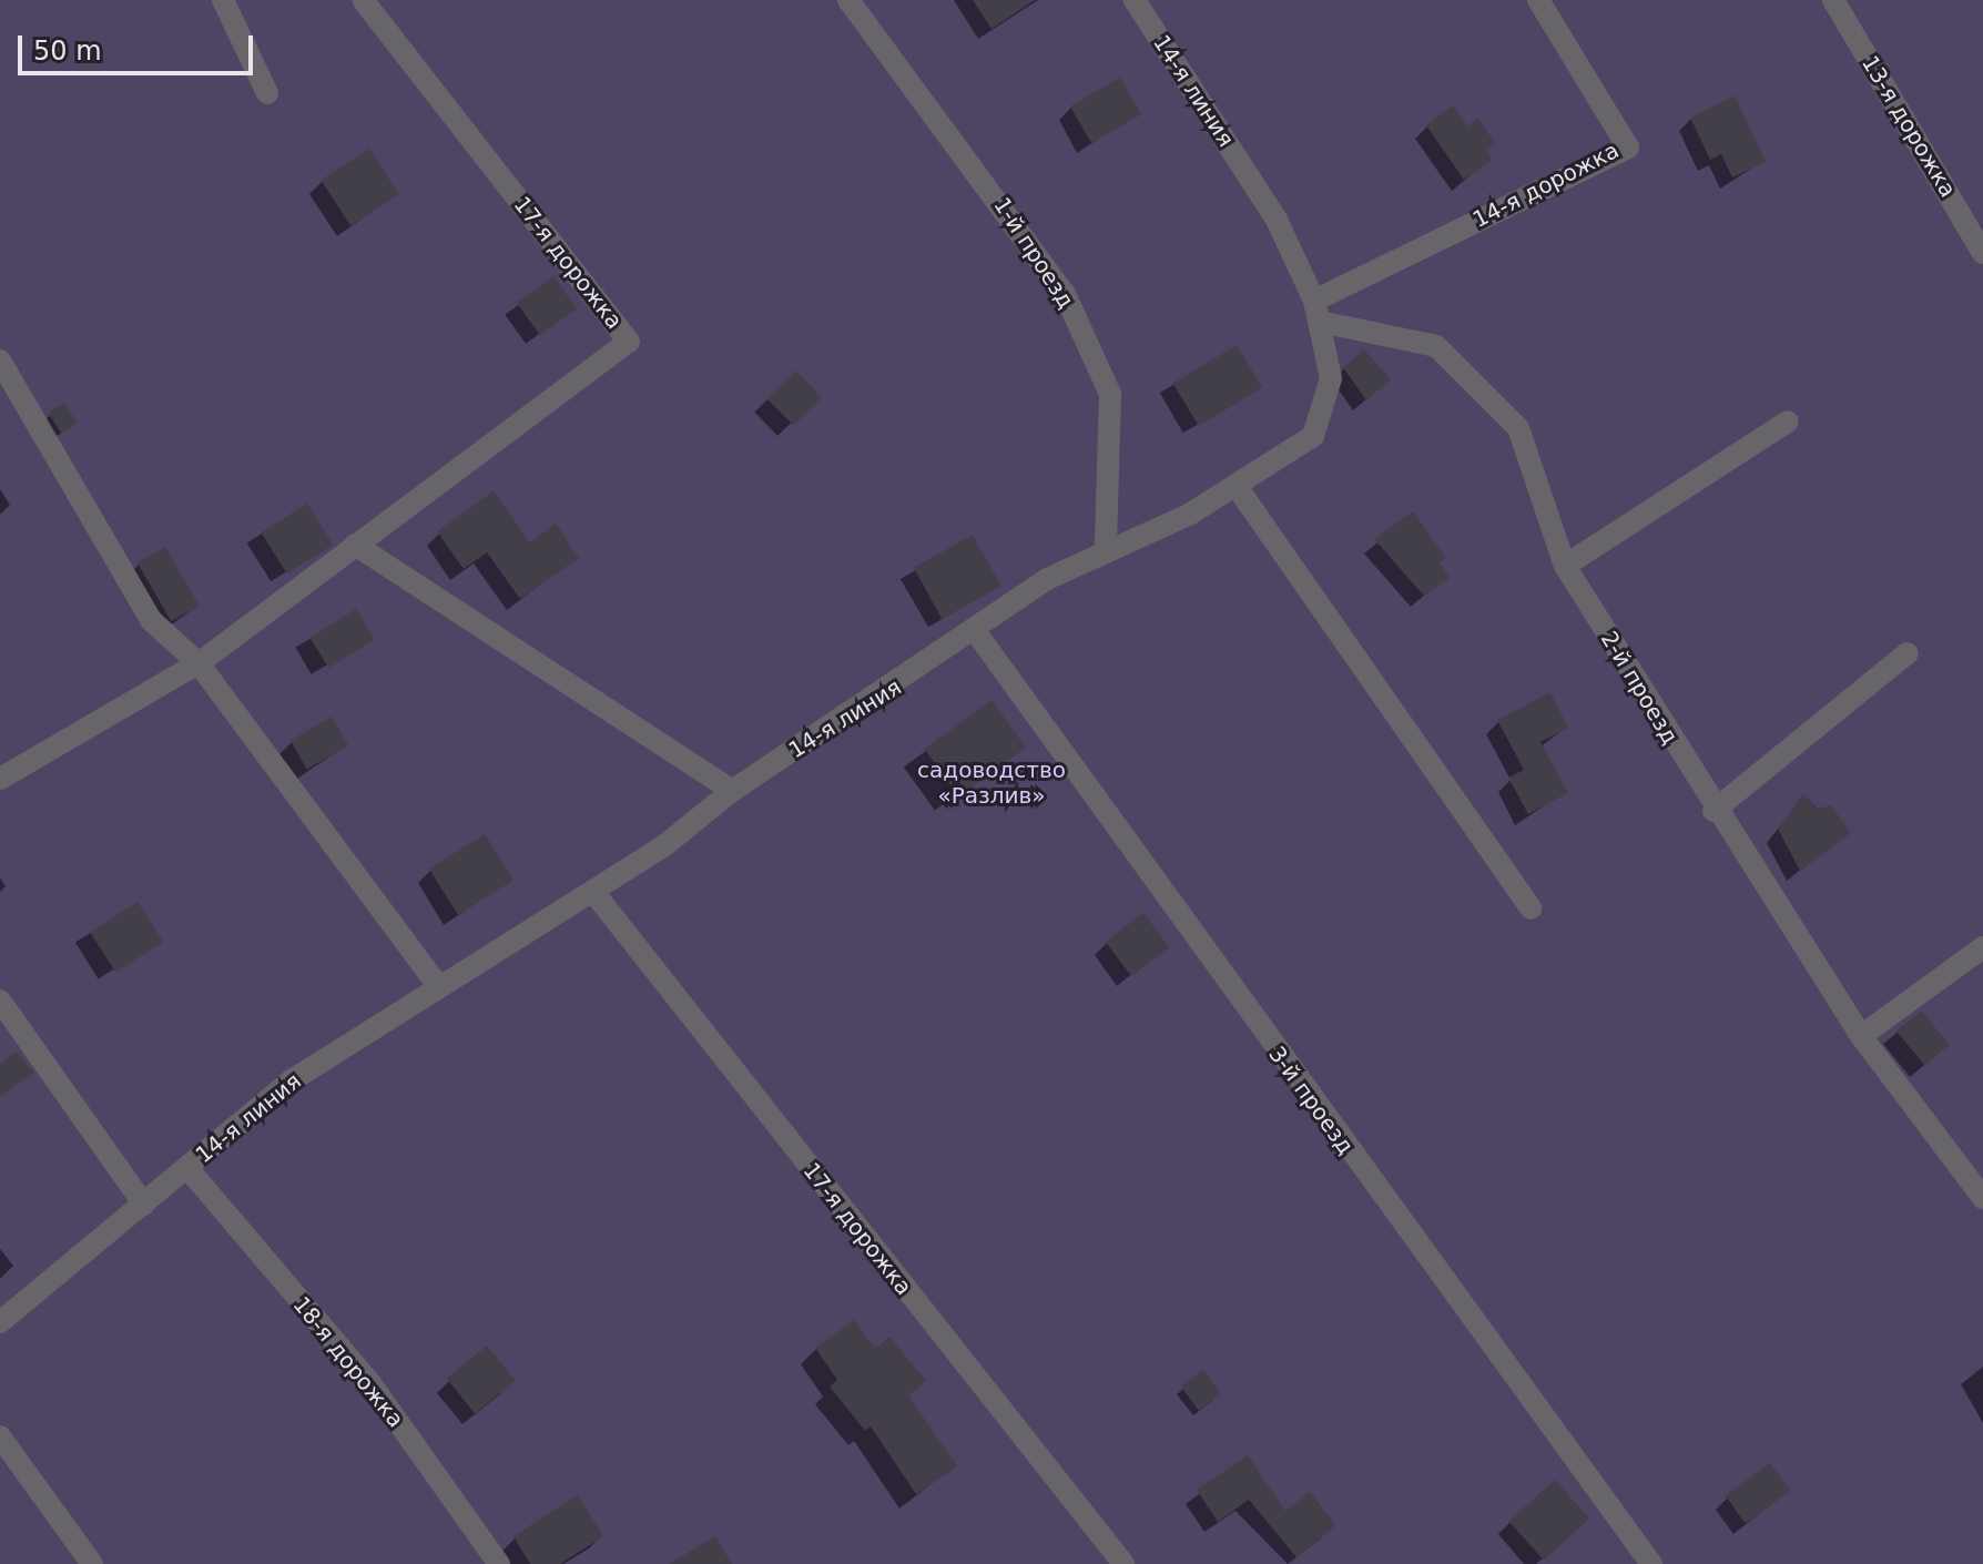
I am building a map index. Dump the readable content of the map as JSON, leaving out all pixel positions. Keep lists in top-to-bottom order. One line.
{"streets":{"street":["14-я линия","13-я дорожка","14-я дорожка","1-й проезд","17-я дорожка","2-й проезд","3-й проезд","18-я дорожка"]},"crossings":[["14-я линия","14-я дорожка"],["14-я линия","1-й проезд"],["14-я линия","17-я дорожка"],["14-я линия","2-й проезд"],["14-я линия","3-й проезд"],["14-я линия","18-я дорожка"],["14-я дорожка","2-й проезд"]],"parks":["садоводство «Разлив»"],"scale_bar":"50 m"}
